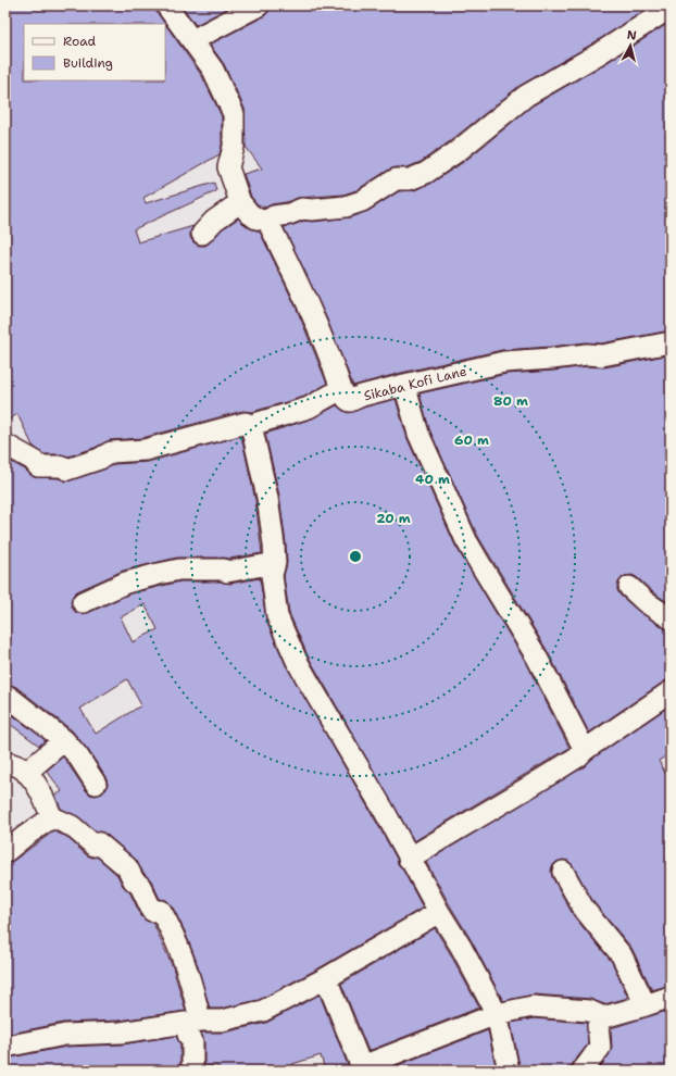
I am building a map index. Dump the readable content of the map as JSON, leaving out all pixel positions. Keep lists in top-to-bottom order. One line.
{"streets":{"street":["Sikaba Kofi Lane"]},"legend":["Road","Building"],"north":"top","rings":["80 m","60 m","40 m","20 m"]}
